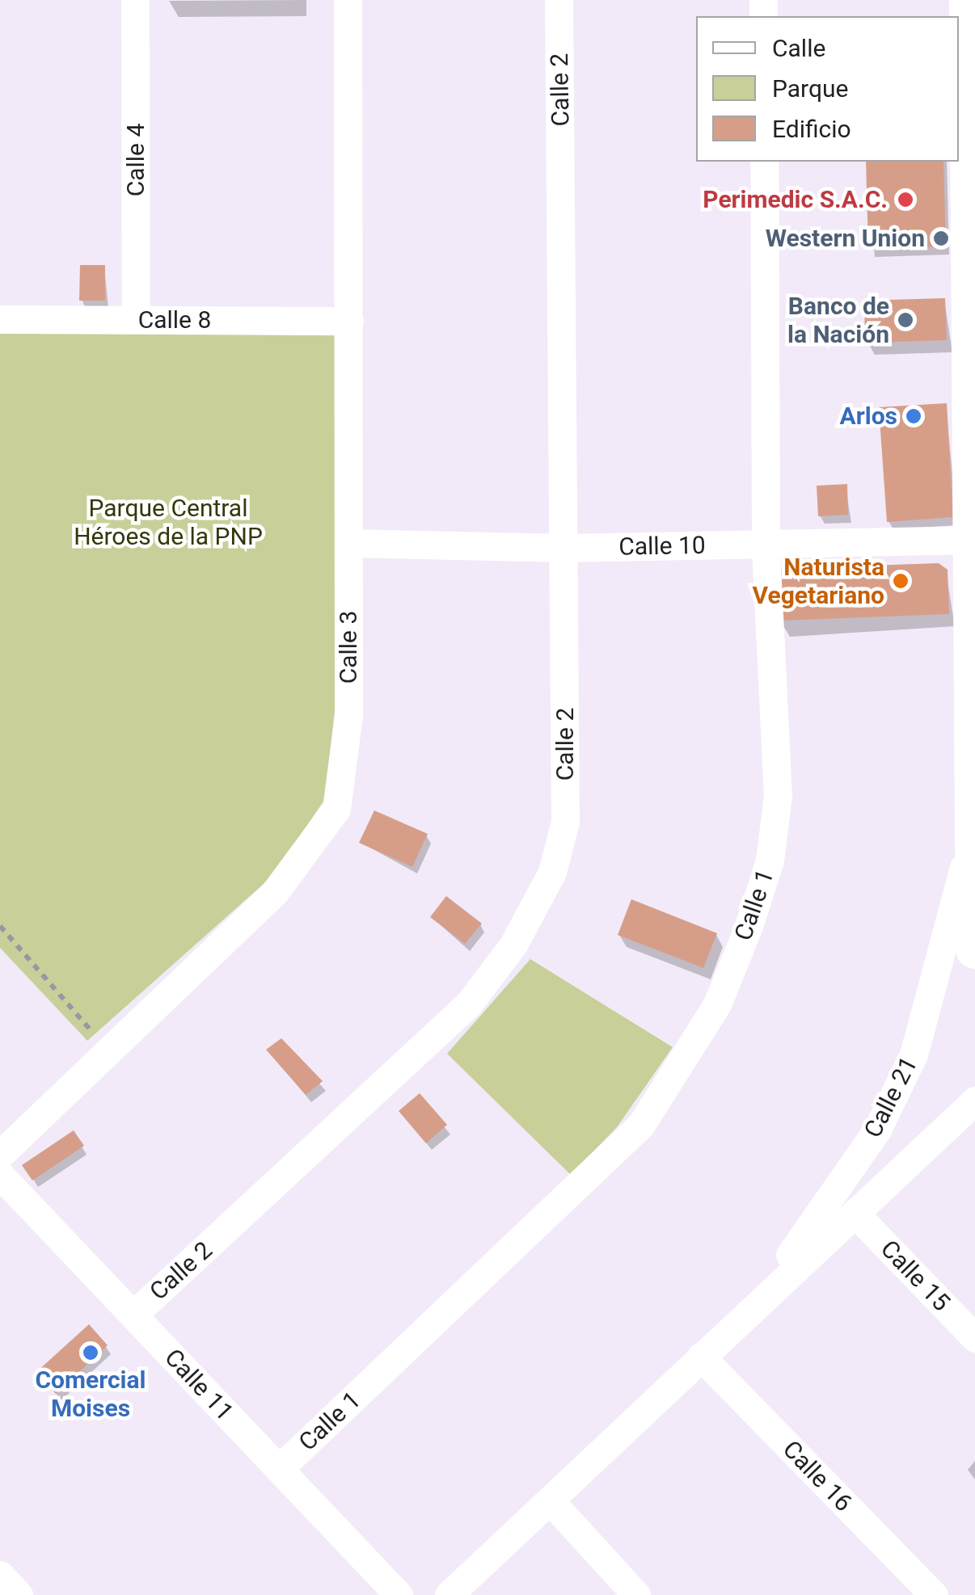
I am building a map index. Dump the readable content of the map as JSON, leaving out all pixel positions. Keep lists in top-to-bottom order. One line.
{"streets":{"street":["Calle 2","Calle 4","Calle 8","Calle 10","Calle 3","Calle 1","Calle 21","Calle 15","Calle 11","Calle 16"]},"crossings":[["Calle 2","Calle 10"],["Calle 2","Calle 11"],["Calle 4","Calle 8"],["Calle 8","Calle 3"],["Calle 10","Calle 3"],["Calle 10","Calle 1"],["Calle 1","Calle 11"],["Calle 21","Calle 15"],["Calle 21","Calle 16"]],"parks":["Parque Central Héroes de la PNP"],"places":["Perimedic S.A.C.","Western Union","Banco de la Nación","Arlos","Naturista Vegetariano","Comercial Moises"],"legend":["Calle","Parque","Edificio"]}
